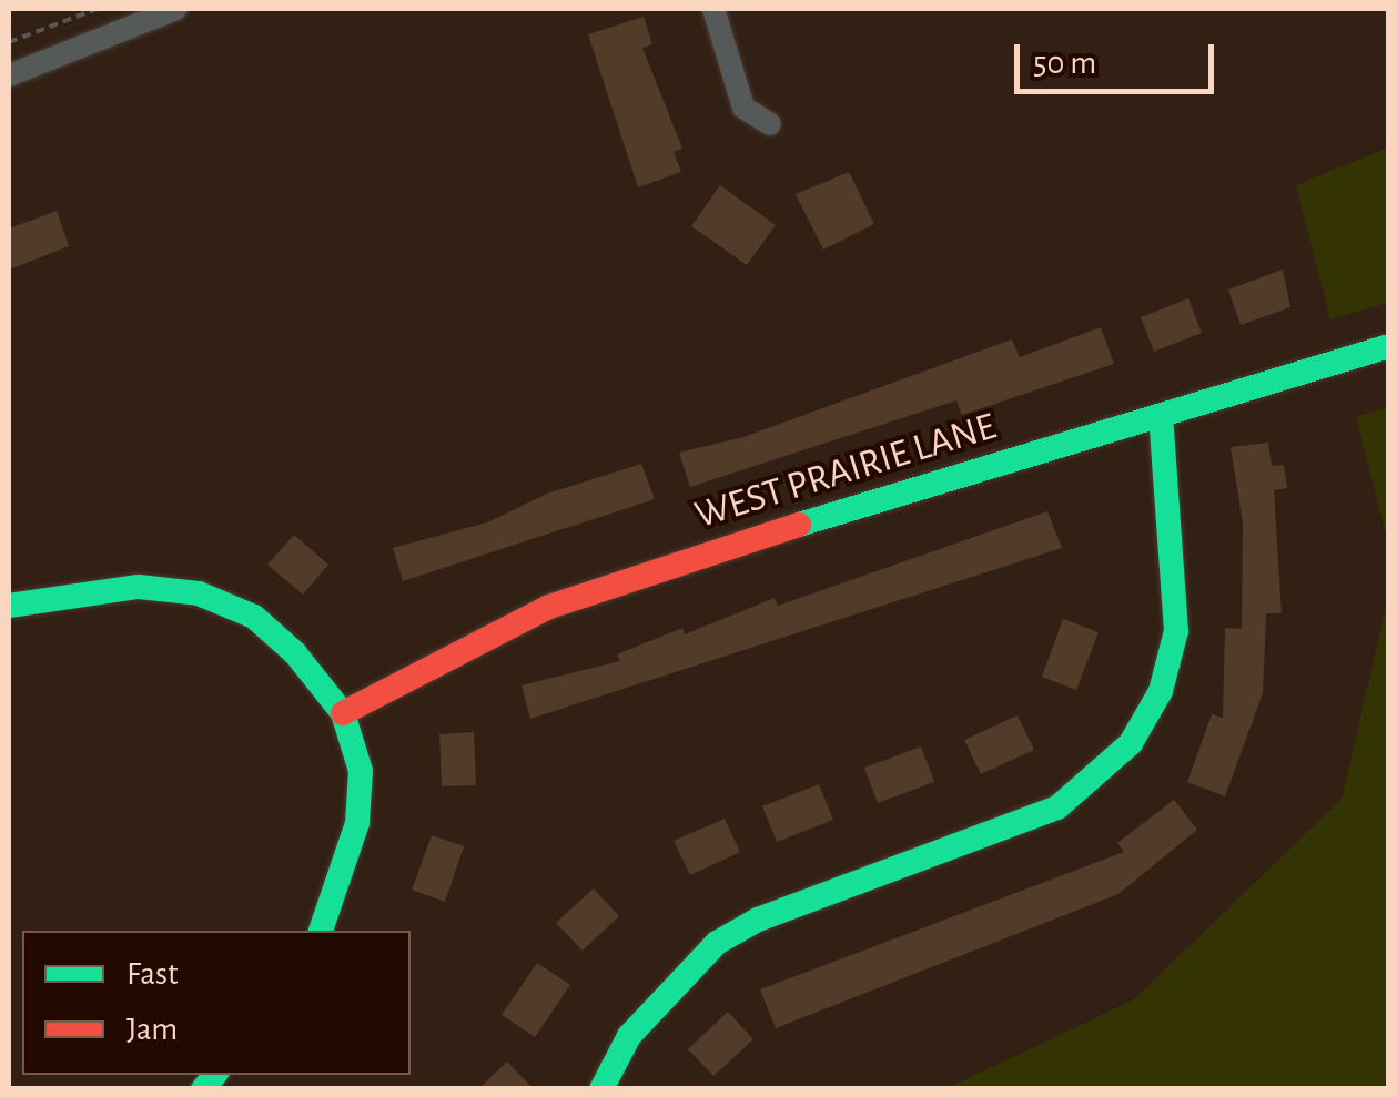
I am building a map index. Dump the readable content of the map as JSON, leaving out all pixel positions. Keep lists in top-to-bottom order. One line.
{"streets":{"street":["WEST PRAIRIE LANE"]},"legend":["Fast","Jam"],"scale_bar":"50 m"}
